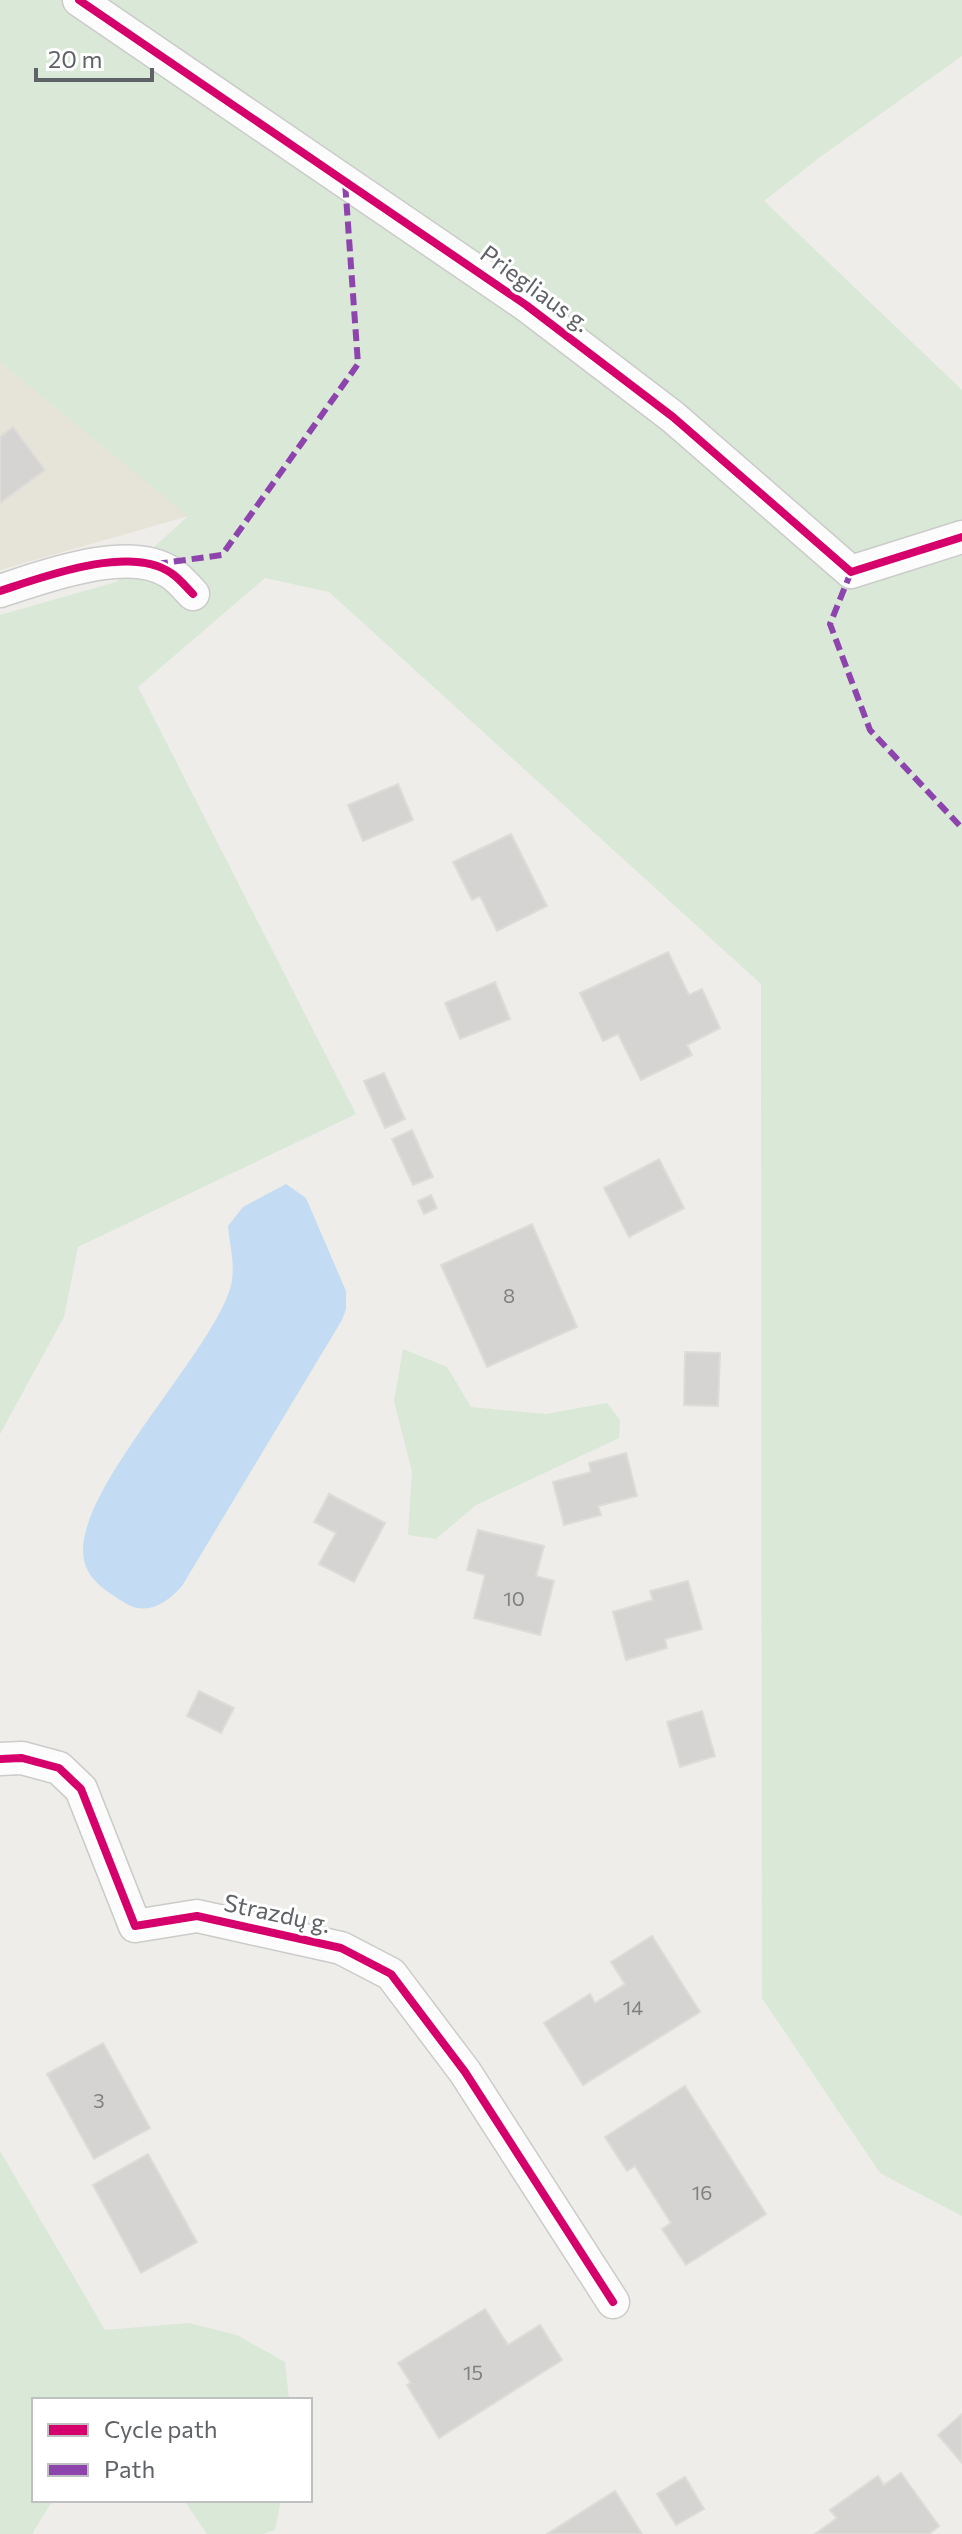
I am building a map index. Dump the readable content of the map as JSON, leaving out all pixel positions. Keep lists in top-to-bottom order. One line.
{"streets":{"street":["Priegliaus g.","Strazdų g."]},"house_numbers":["8","10","14","3","16","15"],"legend":["Cycle path","Path"],"scale_bar":"20 m"}
